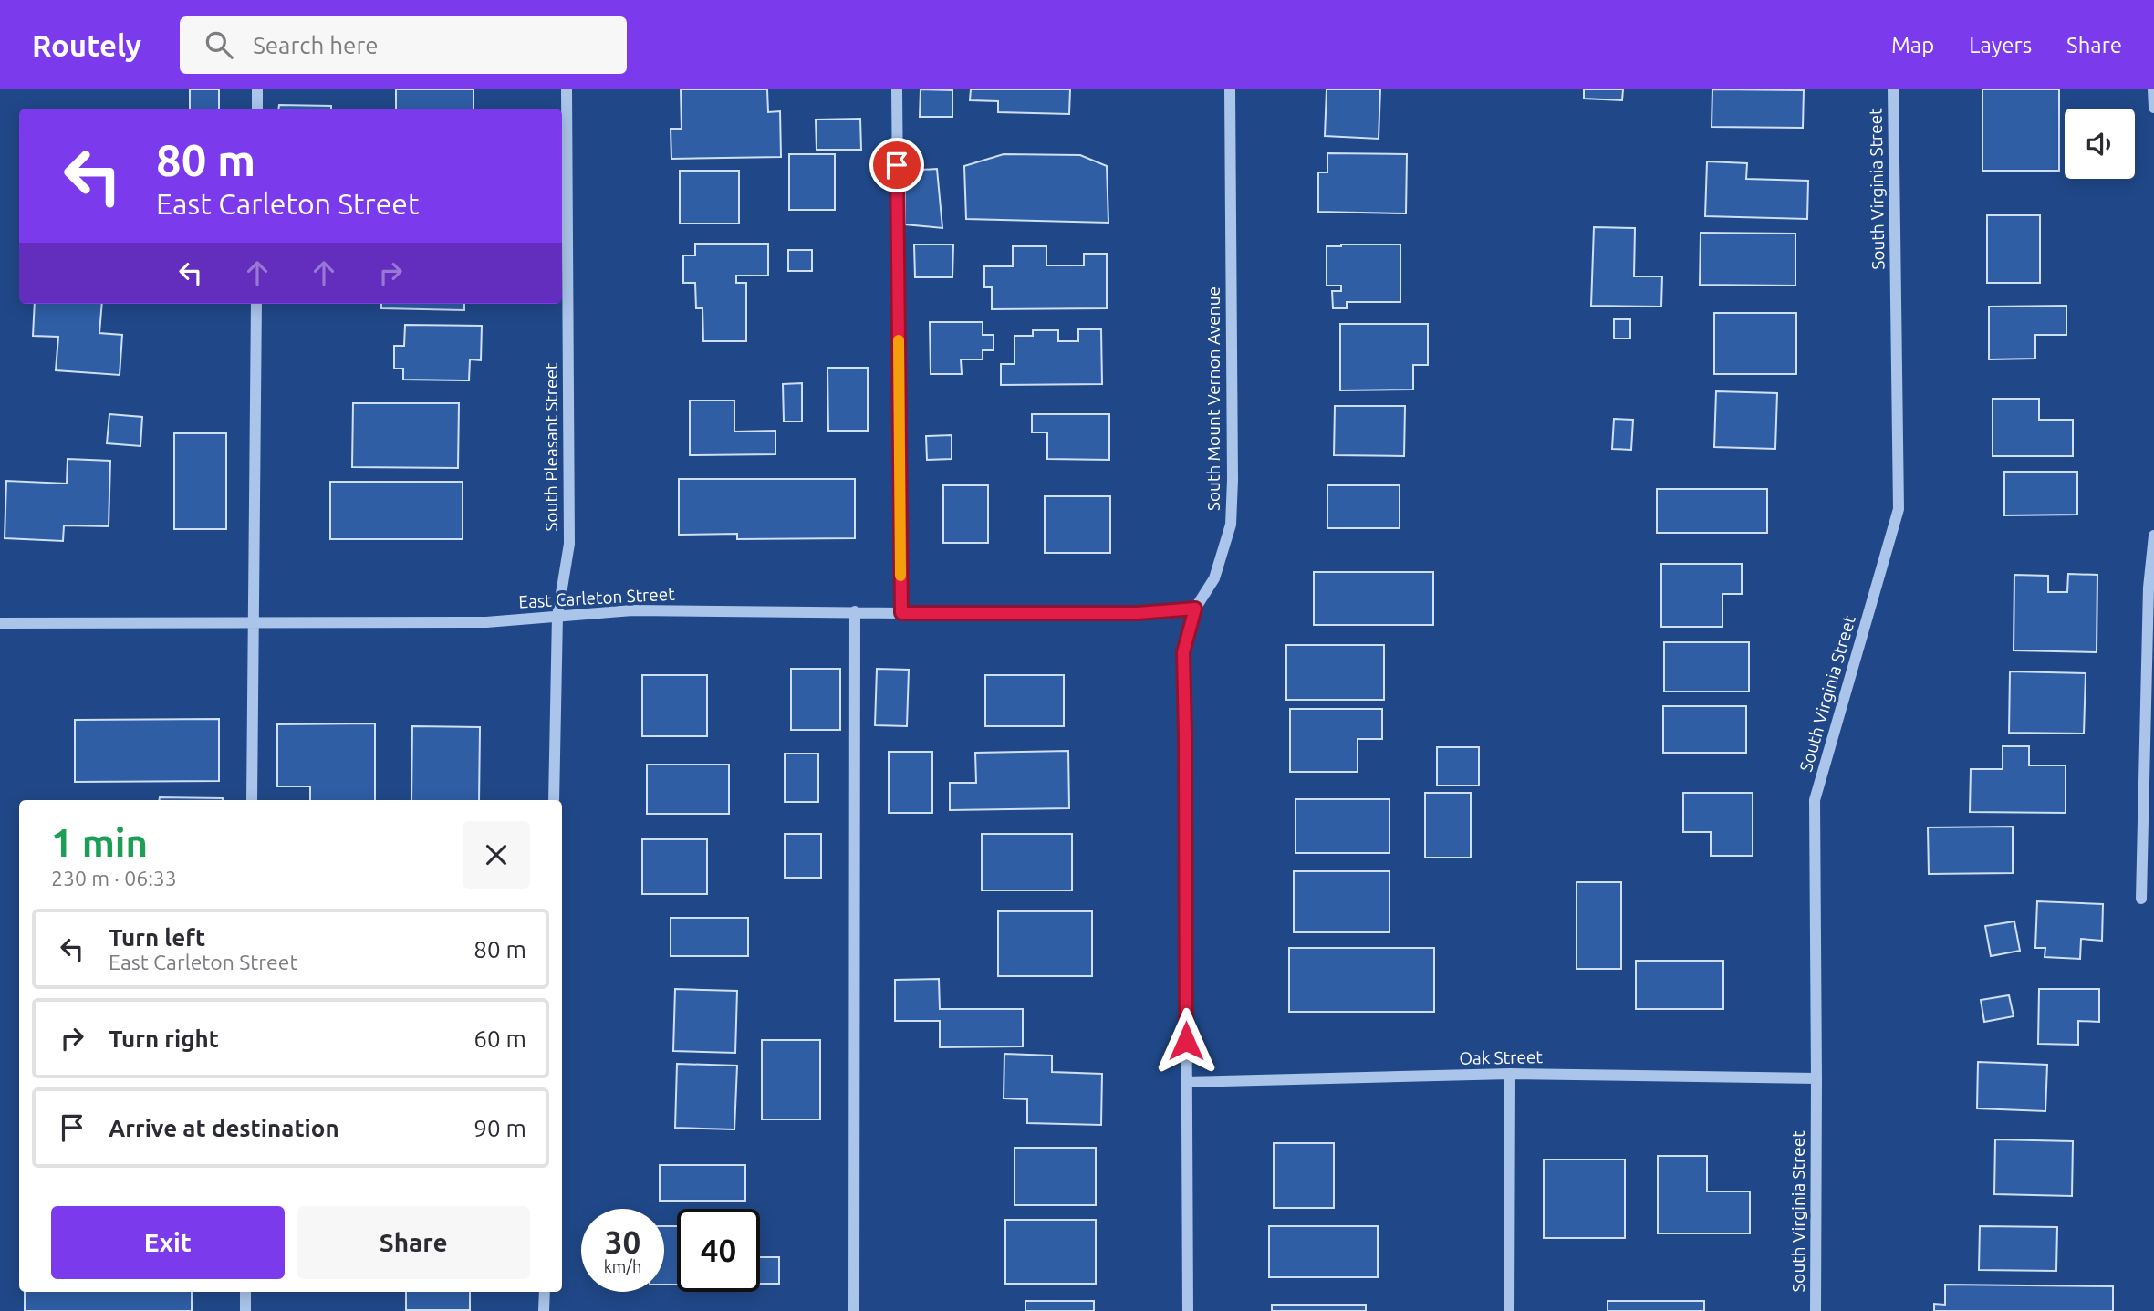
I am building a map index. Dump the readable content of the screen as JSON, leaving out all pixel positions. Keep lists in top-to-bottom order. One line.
{"streets":{"street":["South Virginia Street","South Mount Vernon Avenue","South Pleasant Street","East Carleton Street","Oak Street"]},"crossings":[["South Virginia Street","Oak Street"],["South Mount Vernon Avenue","East Carleton Street"],["South Mount Vernon Avenue","Oak Street"],["South Pleasant Street","East Carleton Street"]],"page":{"header":"Routely","search":"Search here","nav":["Map","Layers","Share"],"turn":["80 m","East Carleton Street"],"heading":["1 min","230 m · 06:33"],"list":[{"name":"Turn left","note":"East Carleton Street","value":"80 m"},{"name":"Turn right","value":"60 m"},{"name":"Arrive at destination","value":"90 m"}],"buttons":["Exit","Share"],"speed":"30 km/h","limit":"40"}}
